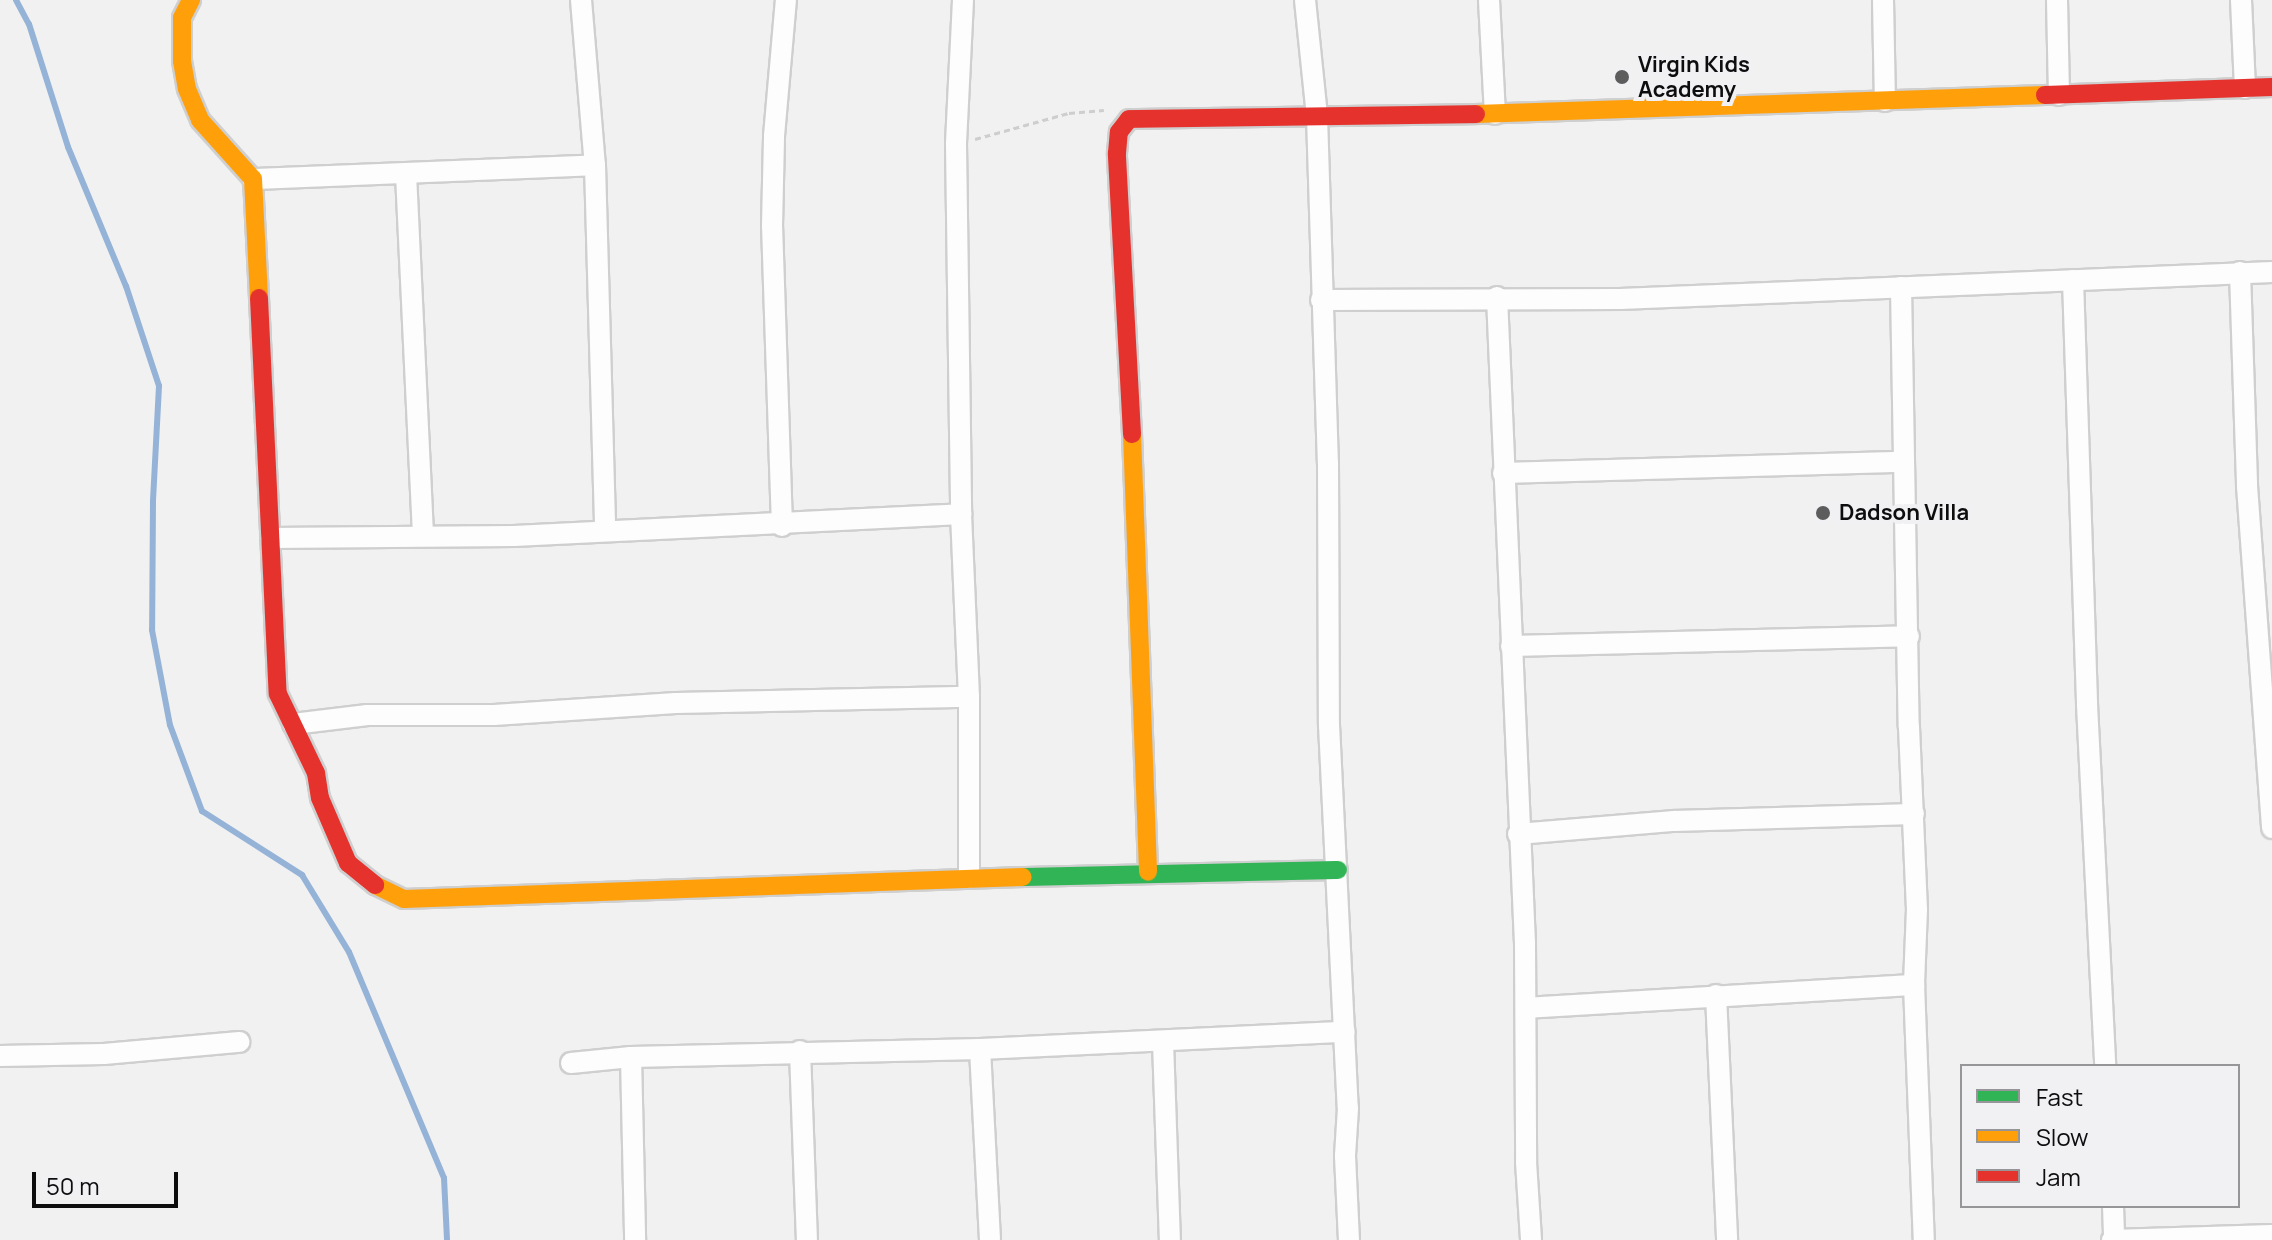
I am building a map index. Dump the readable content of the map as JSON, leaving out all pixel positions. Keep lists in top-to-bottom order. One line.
{"places":["Virgin Kids Academy","Dadson Villa"],"legend":["Fast","Slow","Jam"],"scale_bar":"50 m"}
